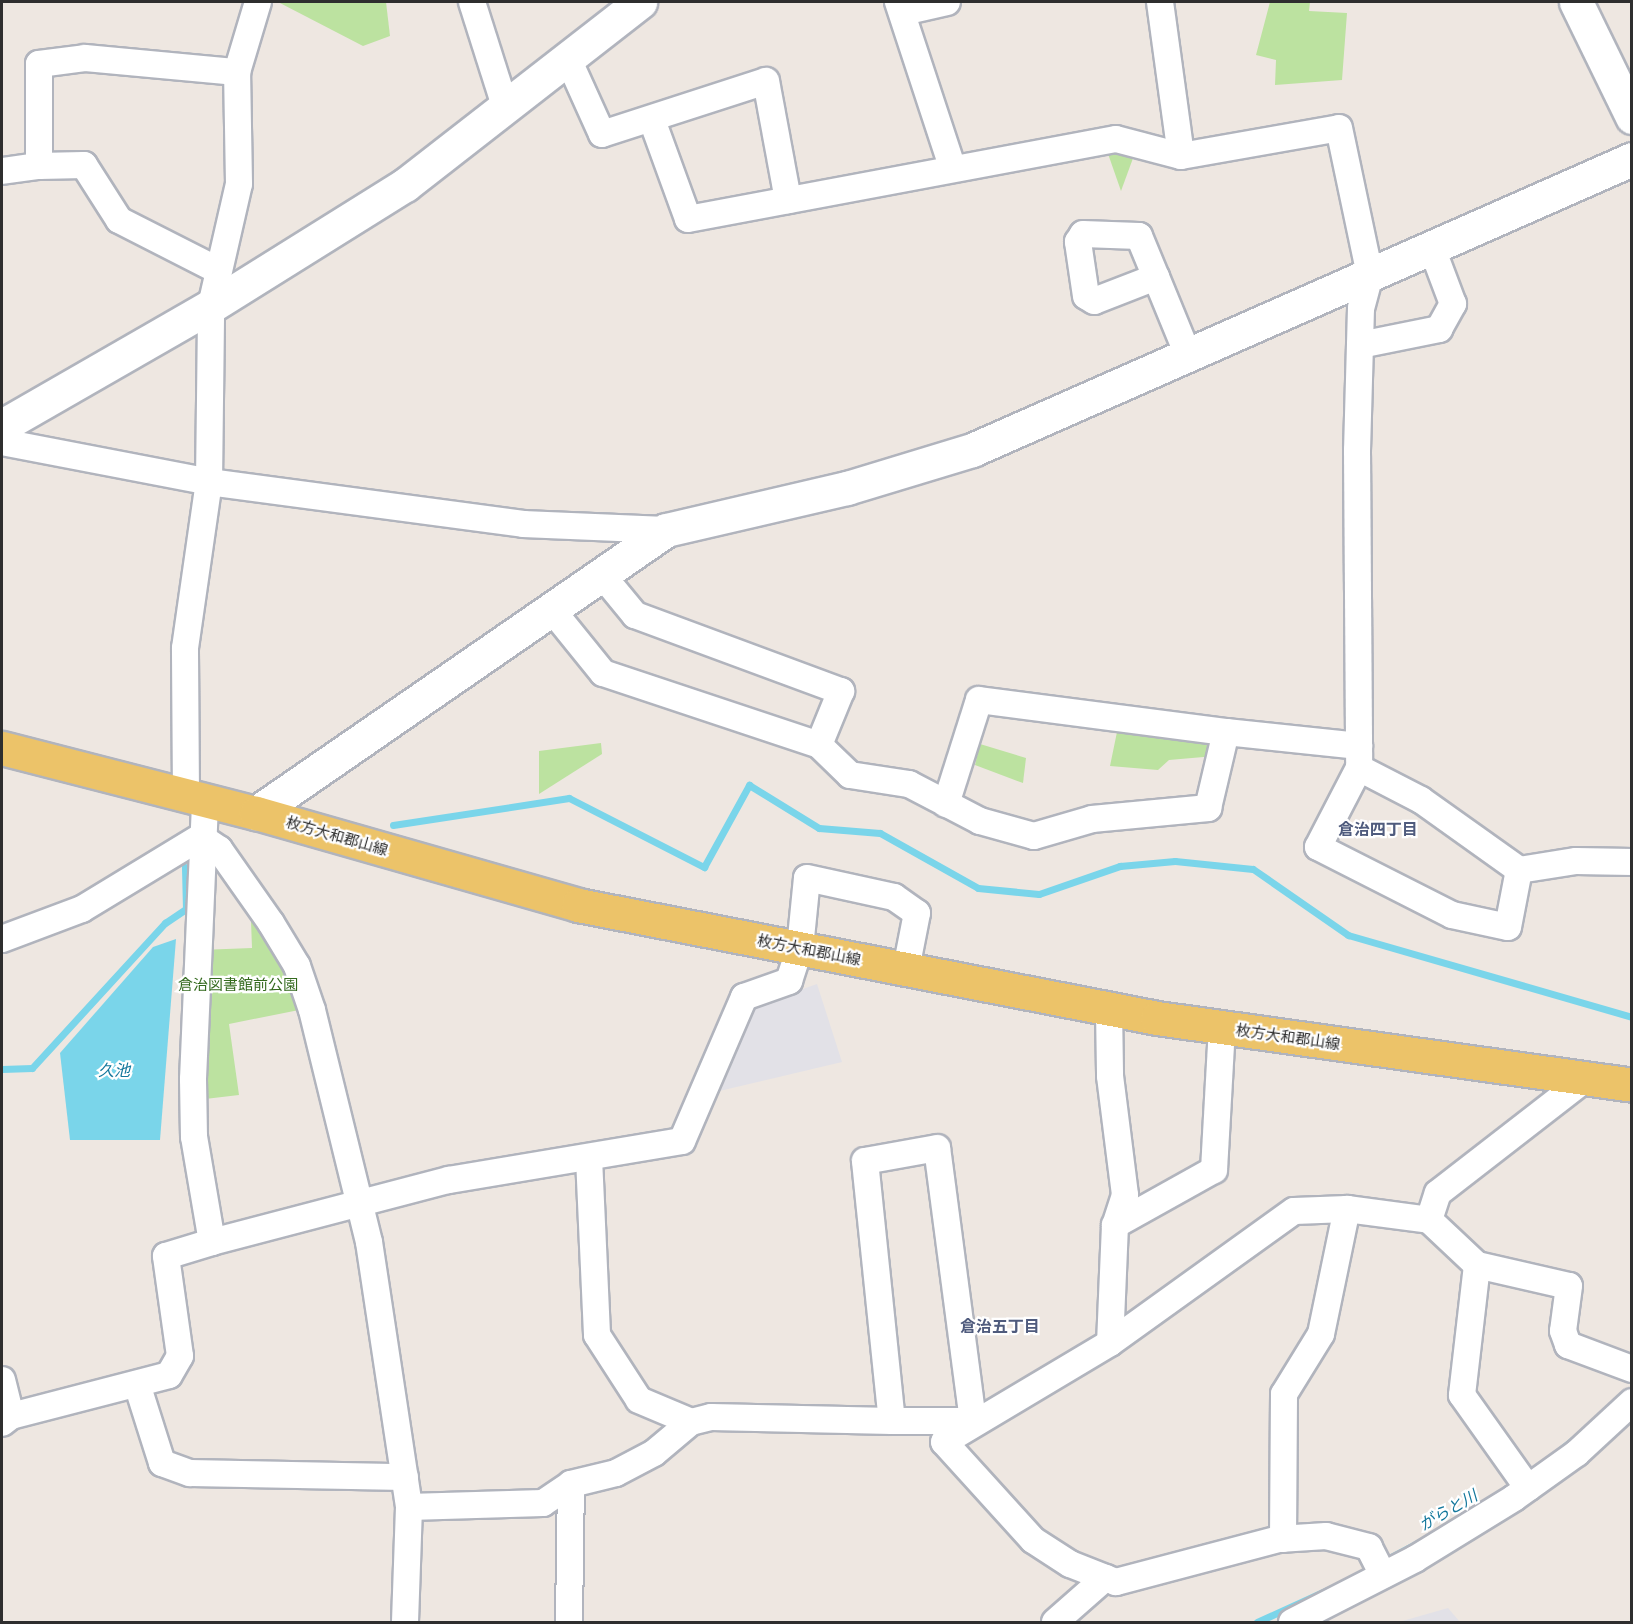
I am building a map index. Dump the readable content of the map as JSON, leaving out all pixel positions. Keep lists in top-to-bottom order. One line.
{"streets":{"main road":["枚方大和郡山線"]},"districts":["倉治四丁目","倉治五丁目"],"water":["久池","がらと川"],"parks":["倉治図書館前公園"]}
